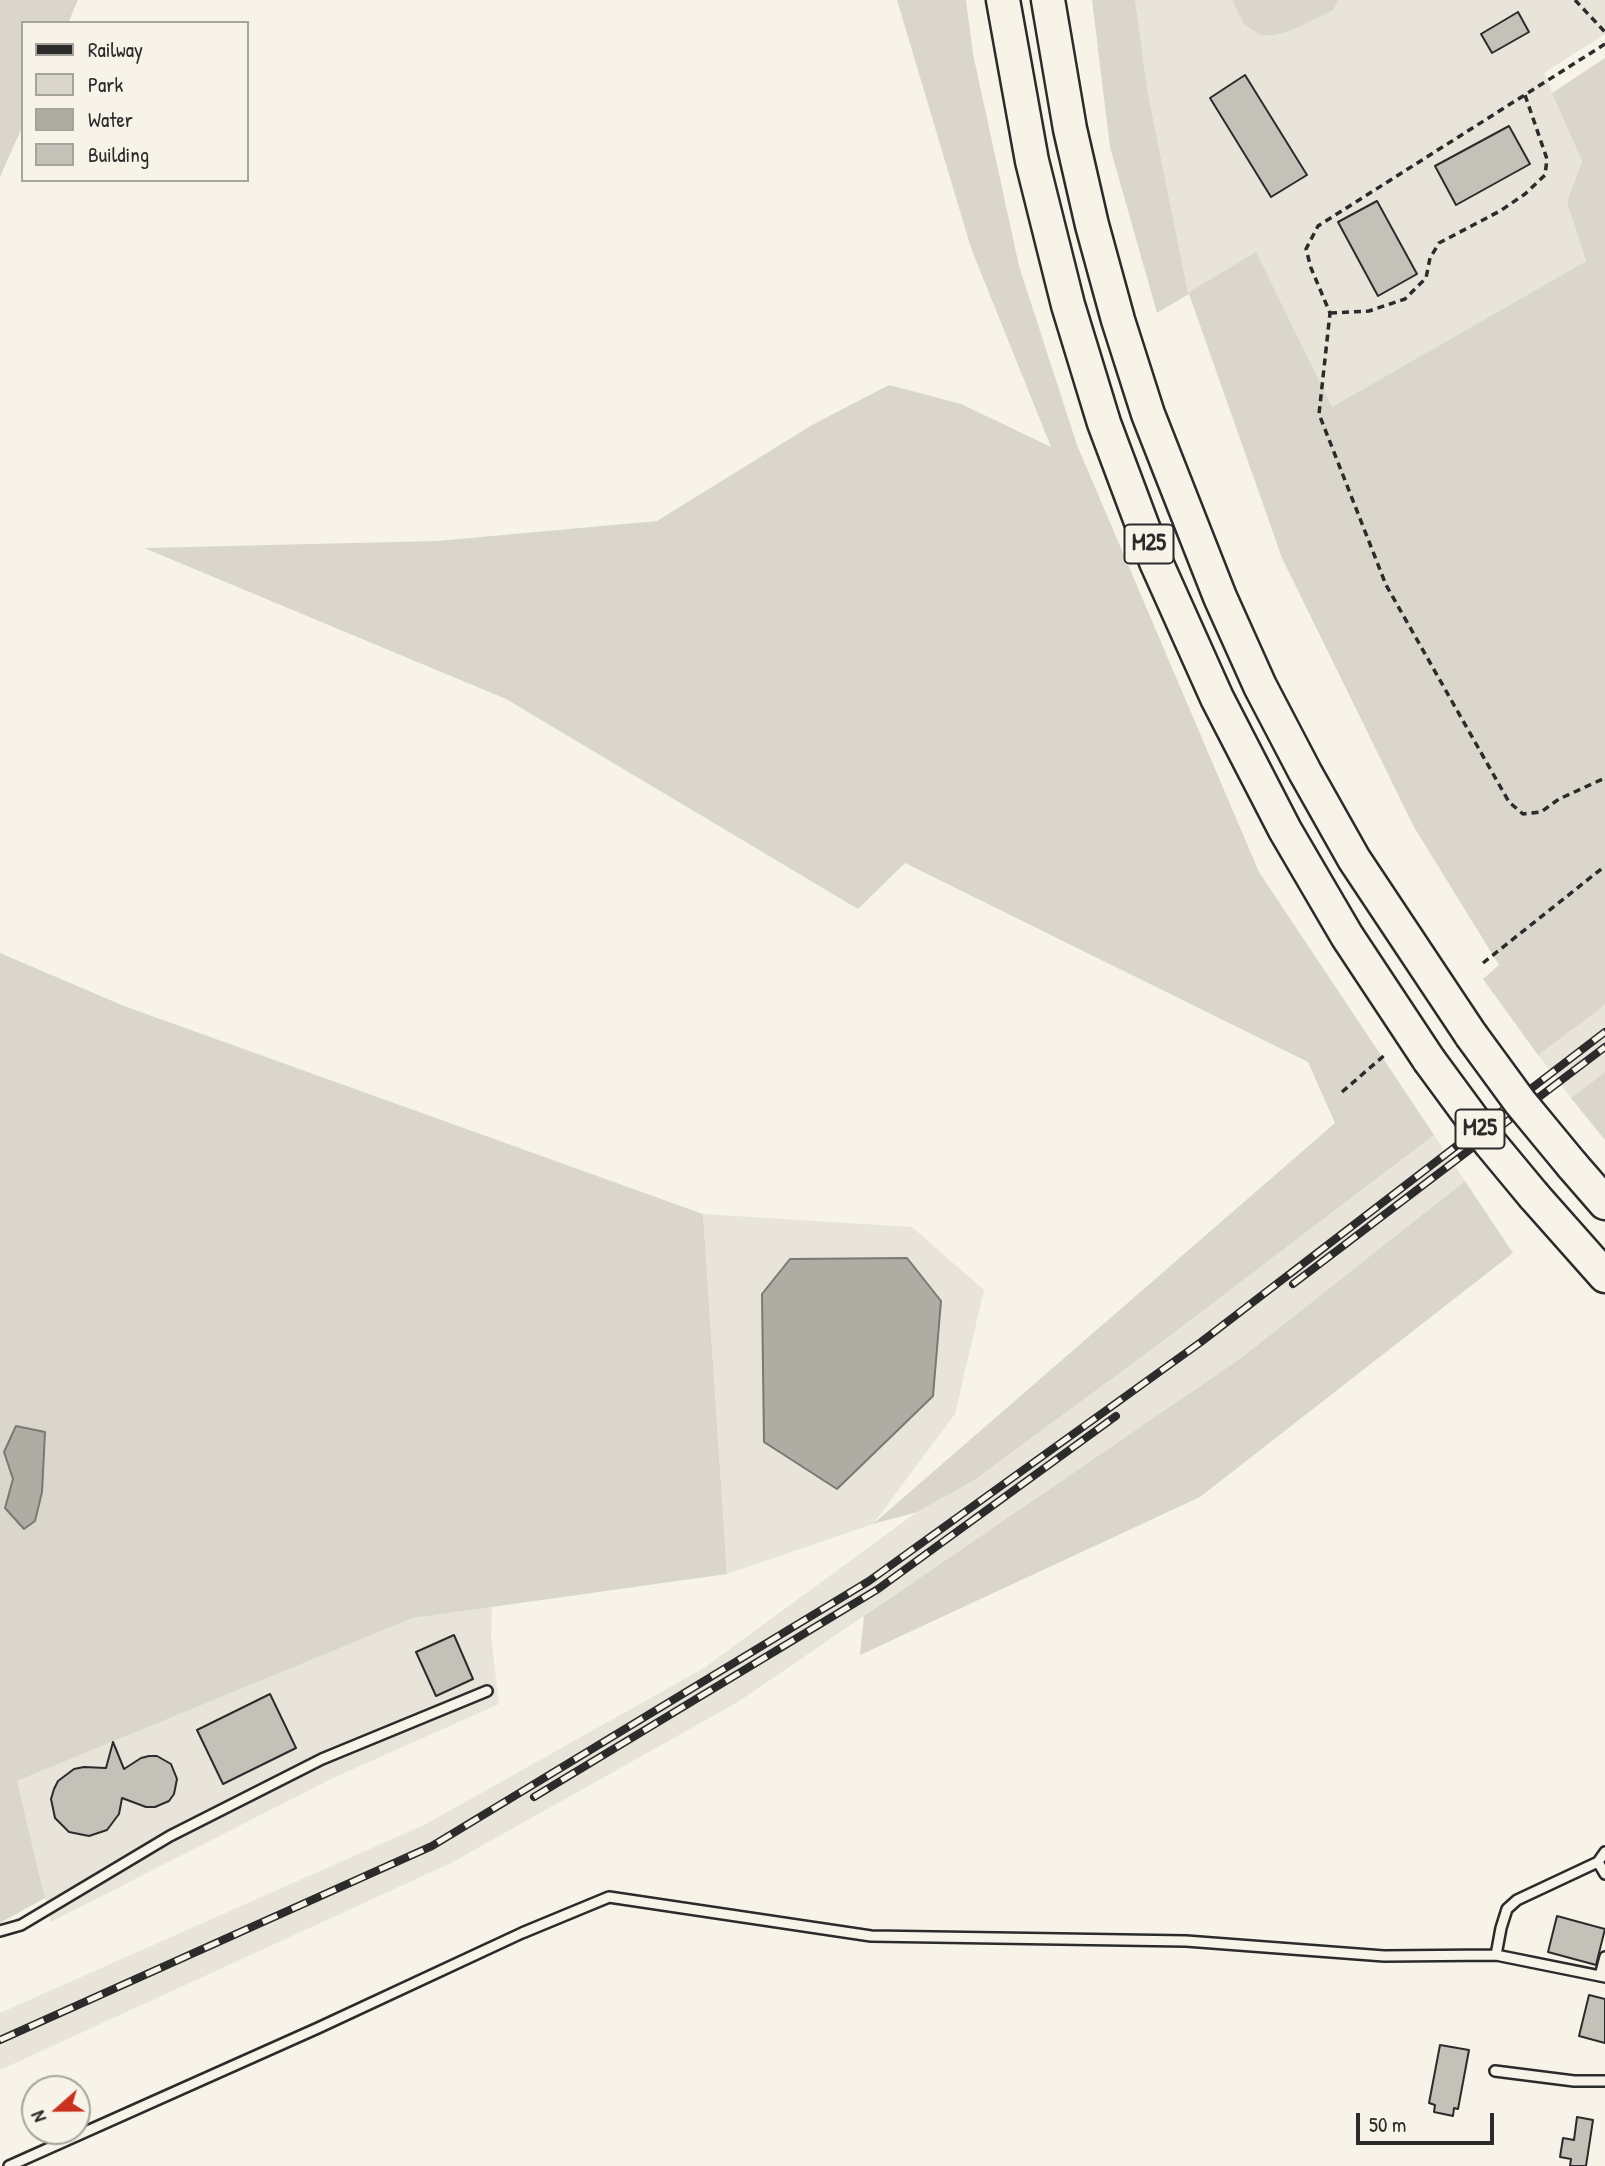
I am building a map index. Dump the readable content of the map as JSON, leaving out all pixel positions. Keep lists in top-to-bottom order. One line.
{"streets":{"highway":["M25"]},"legend":["Railway","Park","Water","Building"],"scale_bar":"50 m","north":"left"}
